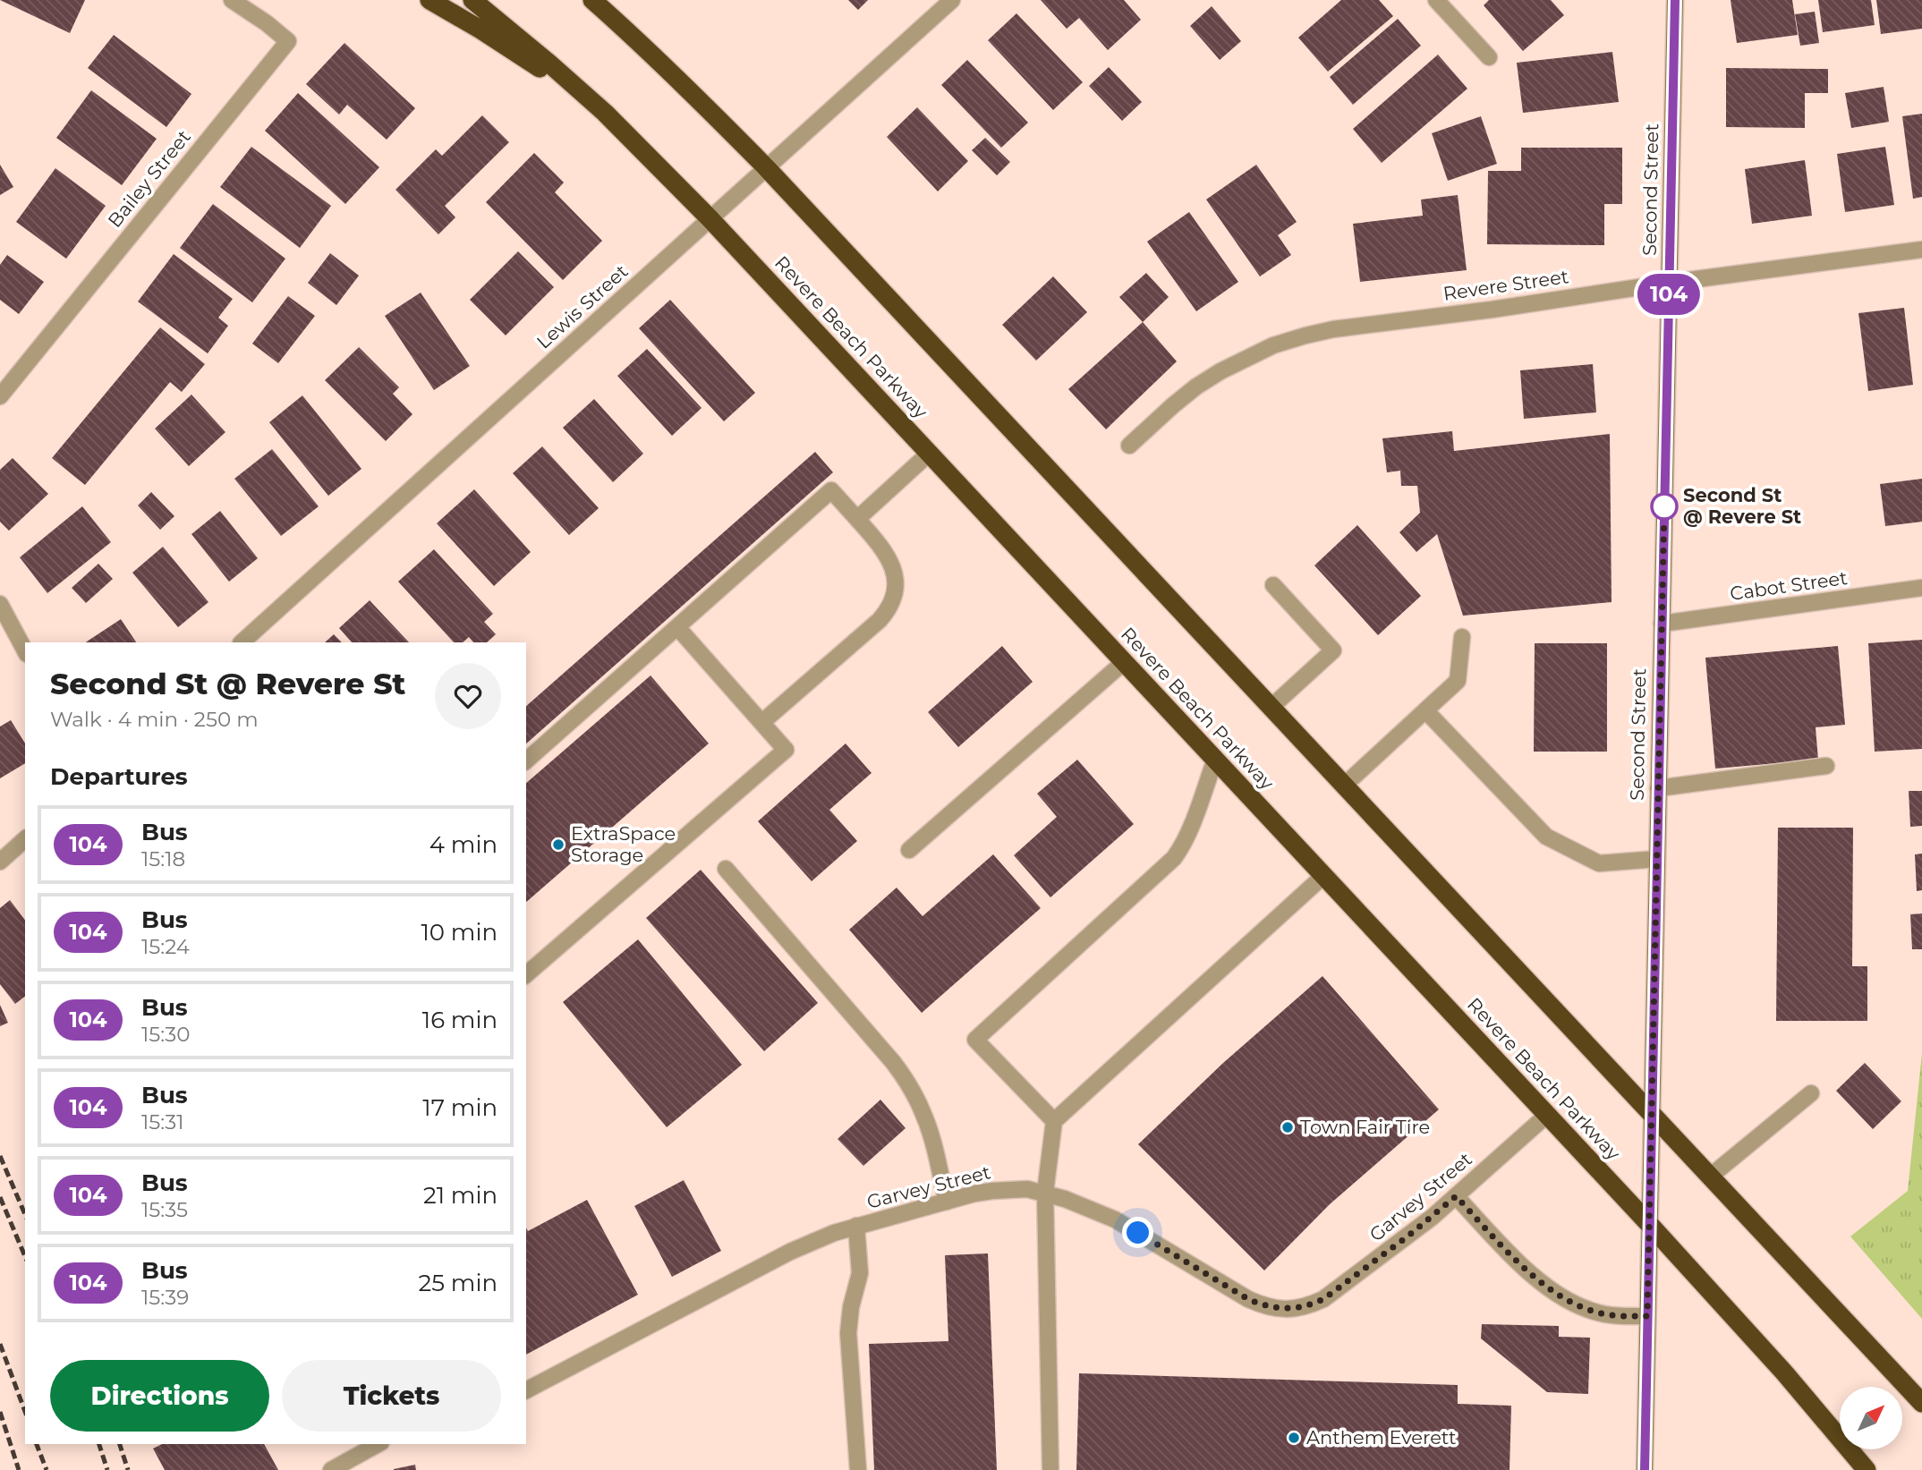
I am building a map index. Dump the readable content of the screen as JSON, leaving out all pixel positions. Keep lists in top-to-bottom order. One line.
{"streets":{"highway":["Revere Beach Parkway"],"main road":["Second Street"],"street":["Bailey Street","Revere Street","Lewis Street","Cabot Street","Garvey Street"]},"crossings":[["Second Street","Revere Street"],["Second Street","Revere Beach Parkway"],["Second Street","Cabot Street"],["Lewis Street","Revere Beach Parkway"],["Revere Beach Parkway","Garvey Street"]],"places":["Second St @ Revere St","ExtraSpace Storage","Town Fair Tire","Anthem Everett"],"lines":["bus line 104"],"north":"top right","page":{"on_map":"104","heading":[["Second St @ Revere St","Walk · 4 min · 250 m"],"Departures"],"list":[{"mark":"104","name":"Bus","note":"15:18","value":"4 min"},{"mark":"104","name":"Bus","note":"15:24","value":"10 min"},{"mark":"104","name":"Bus","note":"15:30","value":"16 min"},{"mark":"104","name":"Bus","note":"15:31","value":"17 min"},{"mark":"104","name":"Bus","note":"15:35","value":"21 min"},{"mark":"104","name":"Bus","note":"15:39","value":"25 min"}],"buttons":["Directions","Tickets"]}}
